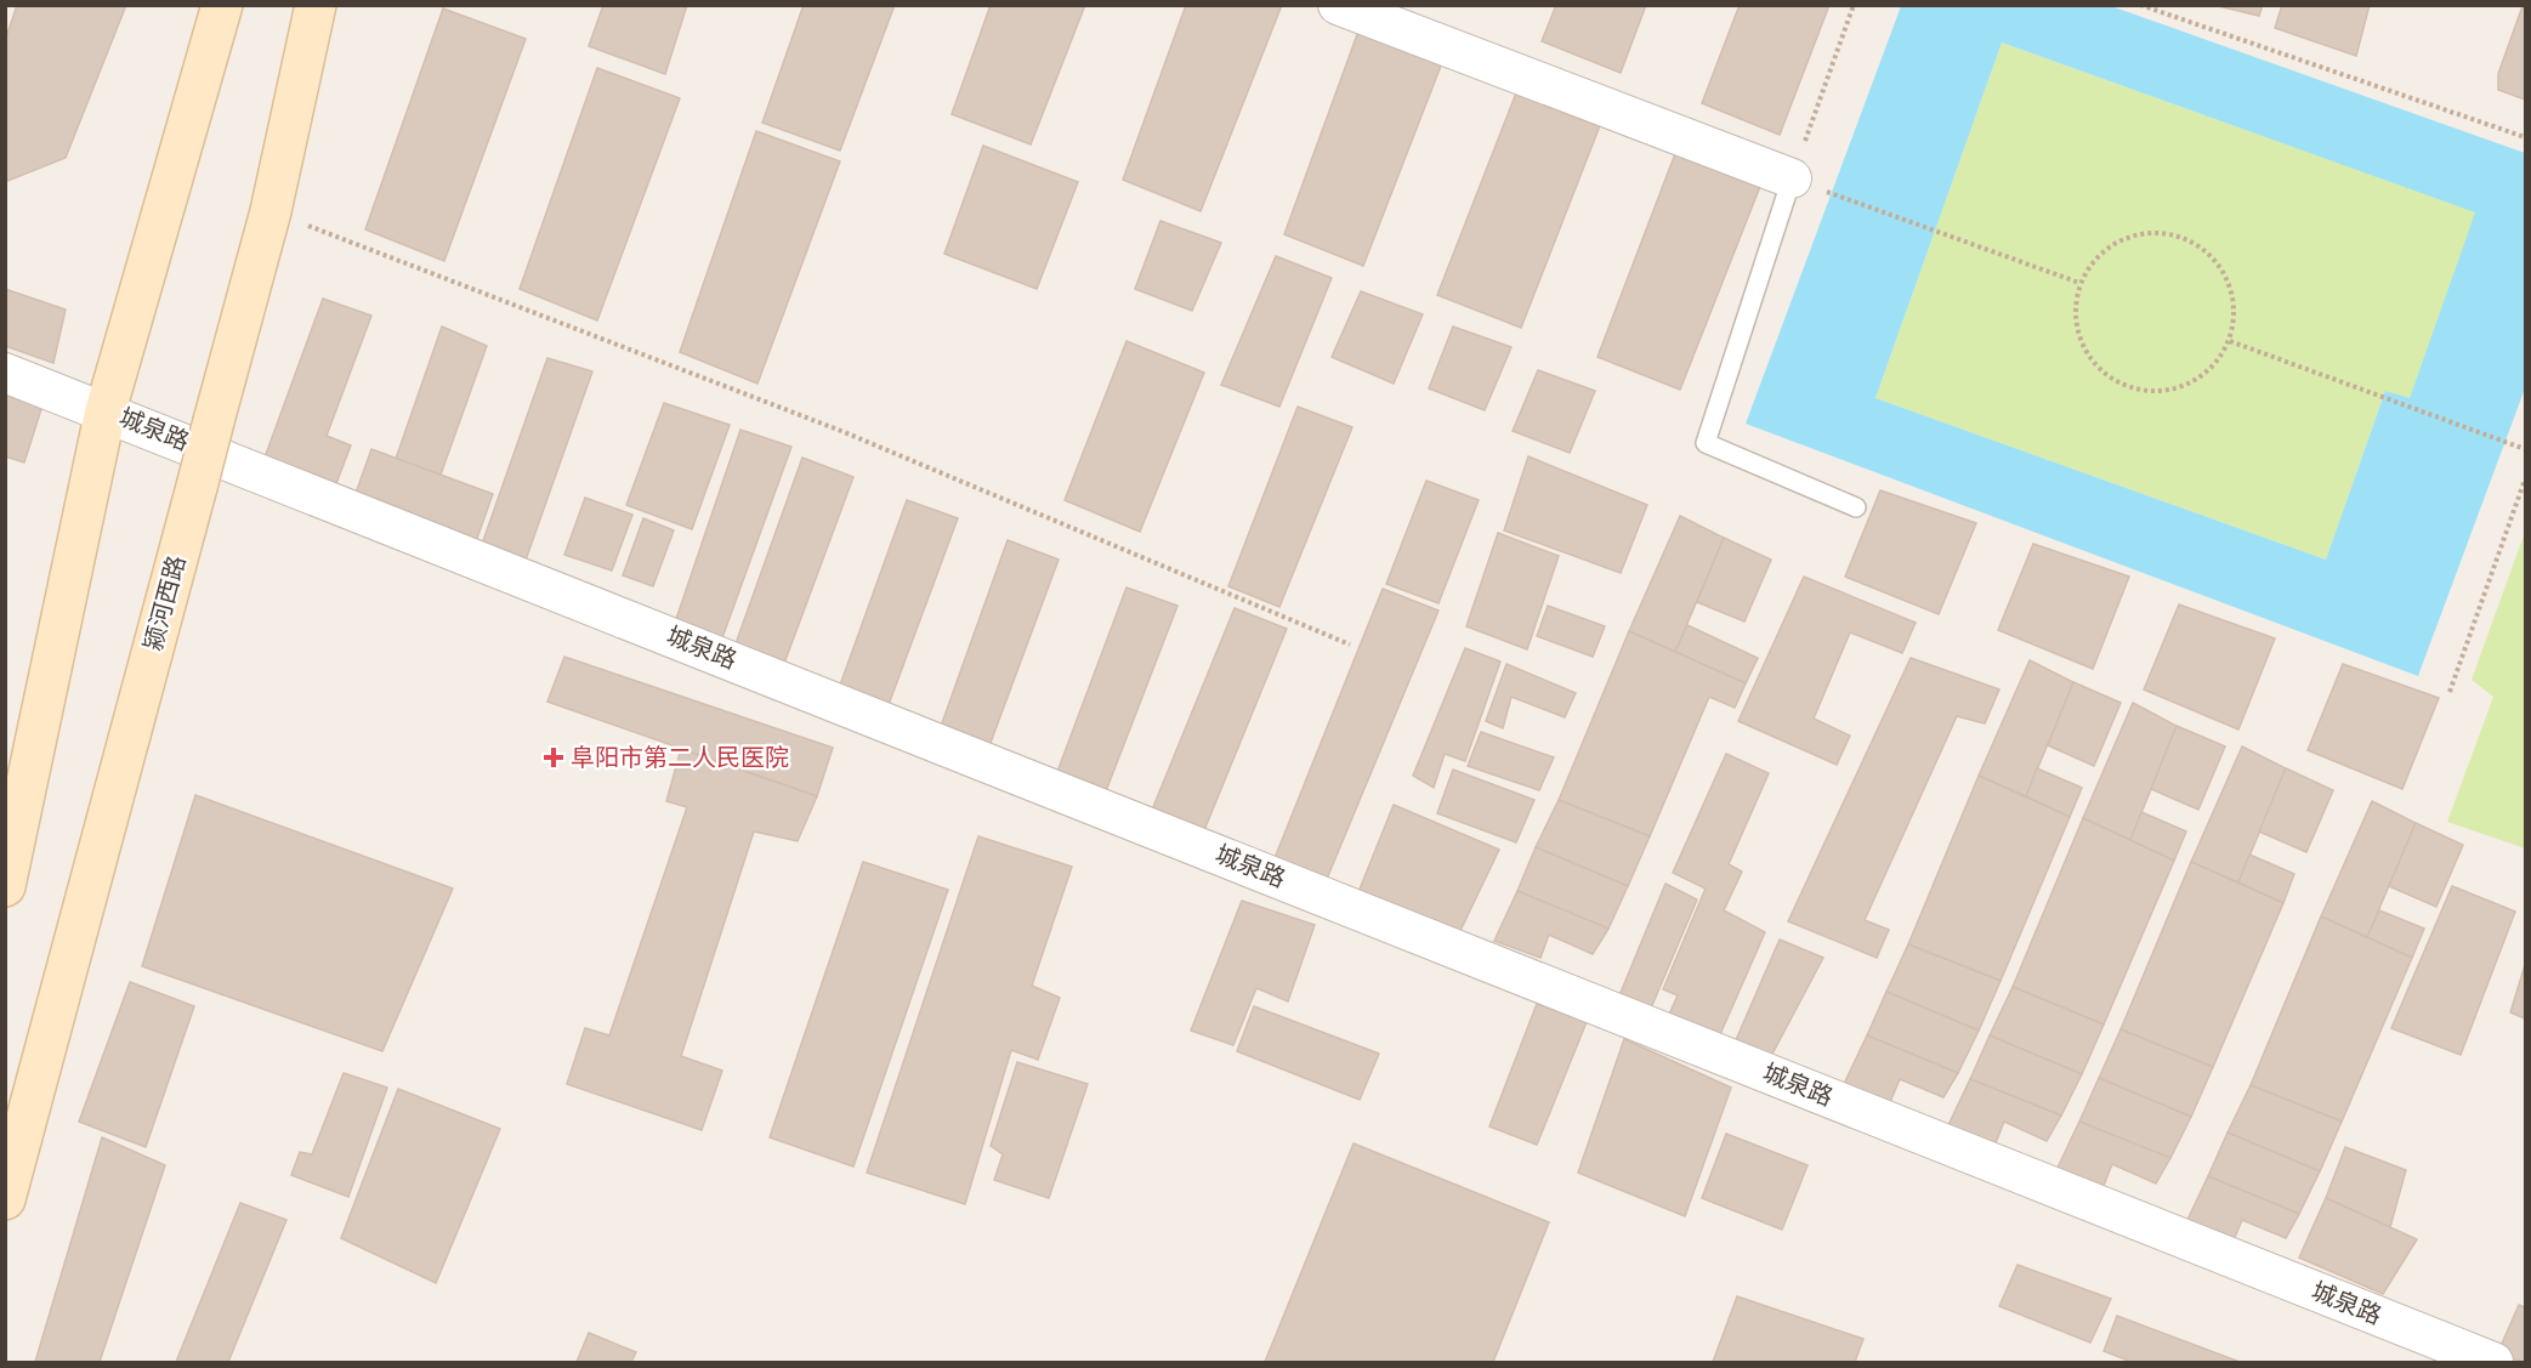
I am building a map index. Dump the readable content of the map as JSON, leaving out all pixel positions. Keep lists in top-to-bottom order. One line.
{"streets":{"main road":["颍河西路"],"street":["城泉路"]},"places":{"health":["阜阳市第二人民医院"]}}
